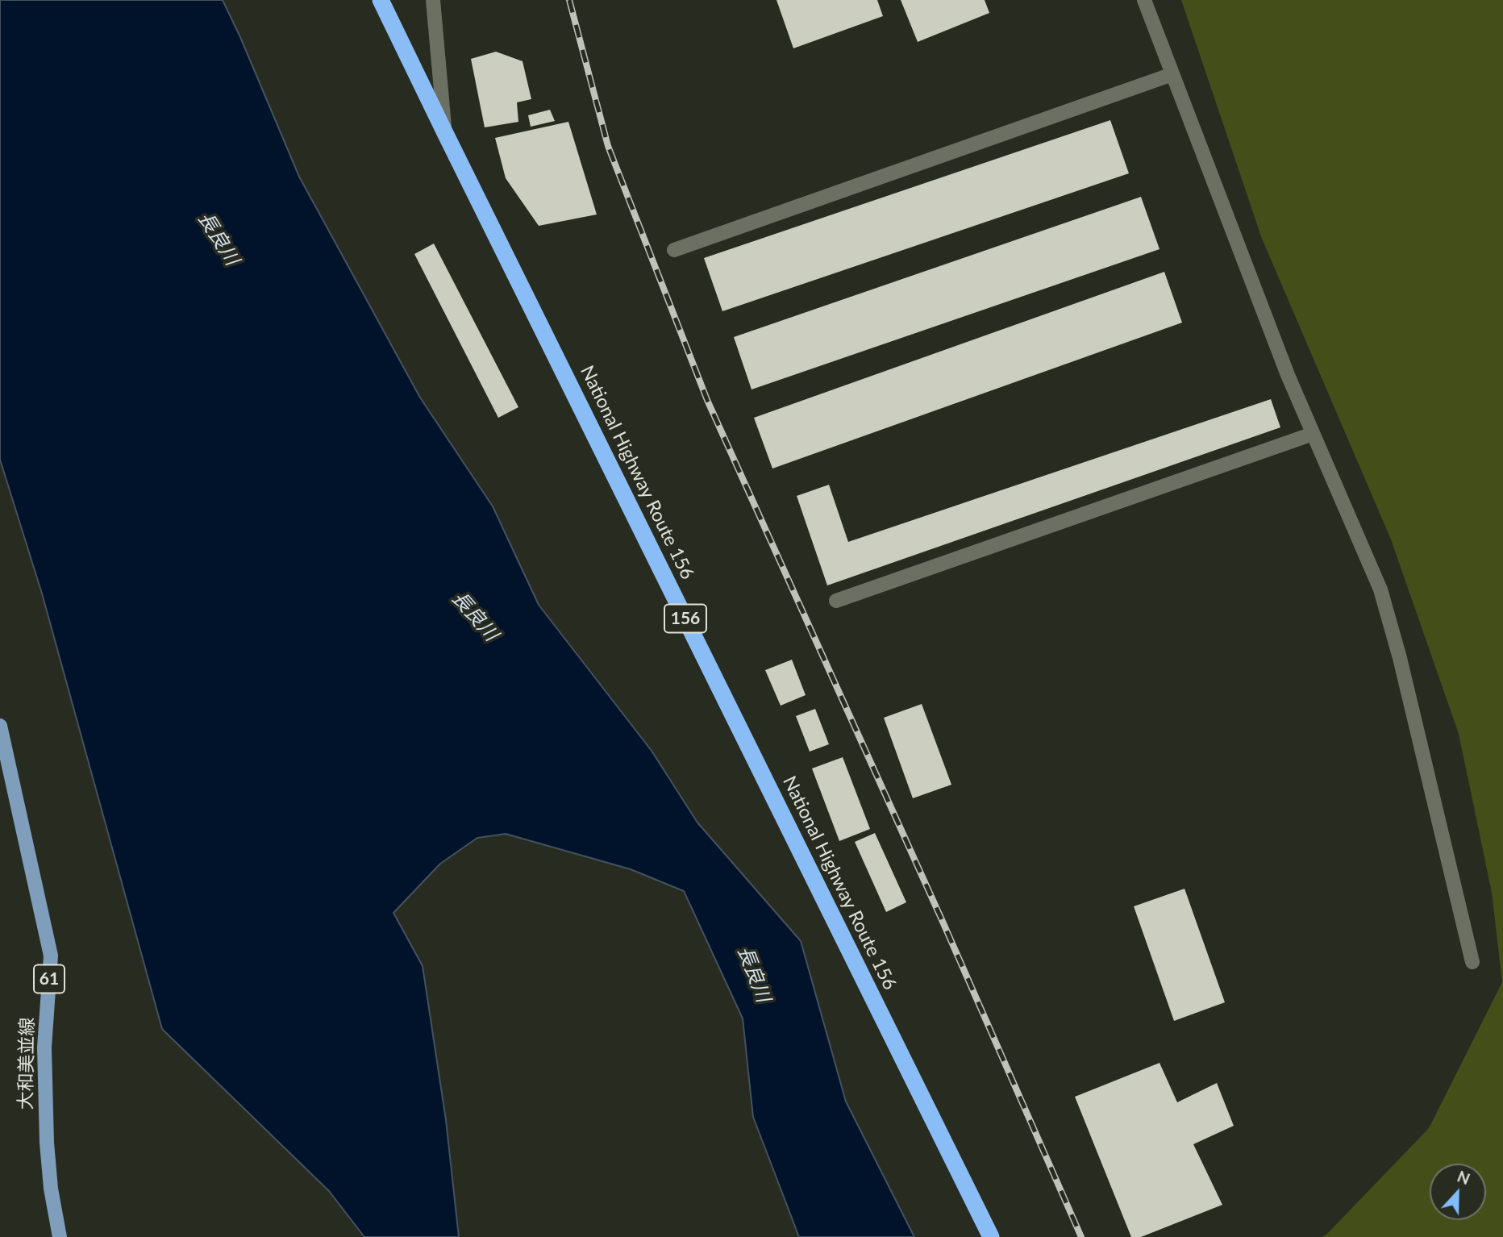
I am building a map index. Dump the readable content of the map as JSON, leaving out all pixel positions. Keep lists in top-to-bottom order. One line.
{"streets":{"highway":["National Highway Route 156","156"],"main road":["61","大和美並線"]},"water":["長良川"],"north":"top"}
